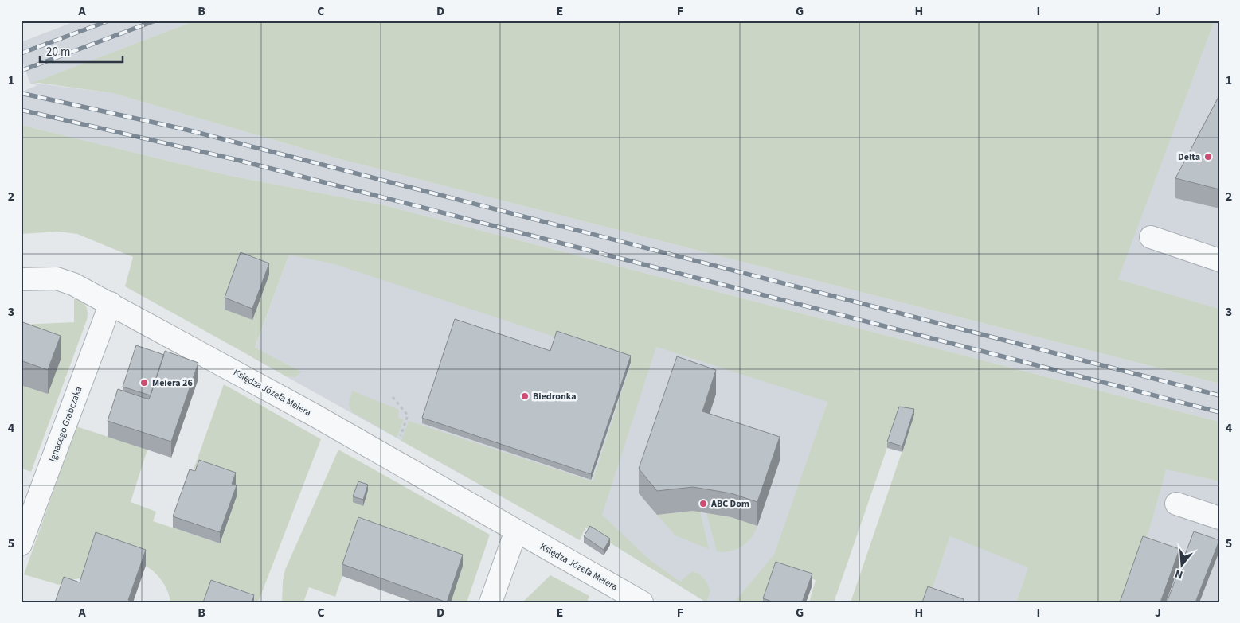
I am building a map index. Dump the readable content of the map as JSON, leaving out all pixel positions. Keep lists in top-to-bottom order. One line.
{"streets":{"street":["Księdza Józefa Meiera","Ignacego Grabczaka"]},"crossings":[["Księdza Józefa Meiera","Ignacego Grabczaka"]],"places":["Delta","Meiera 26","Biedronka","ABC Dom"],"scale_bar":"20 m","north":"bottom","grid":{"columns":["A","B","C","D","E","F","G","H","I","J"],"rows":["1","2","3","4","5"]}}
